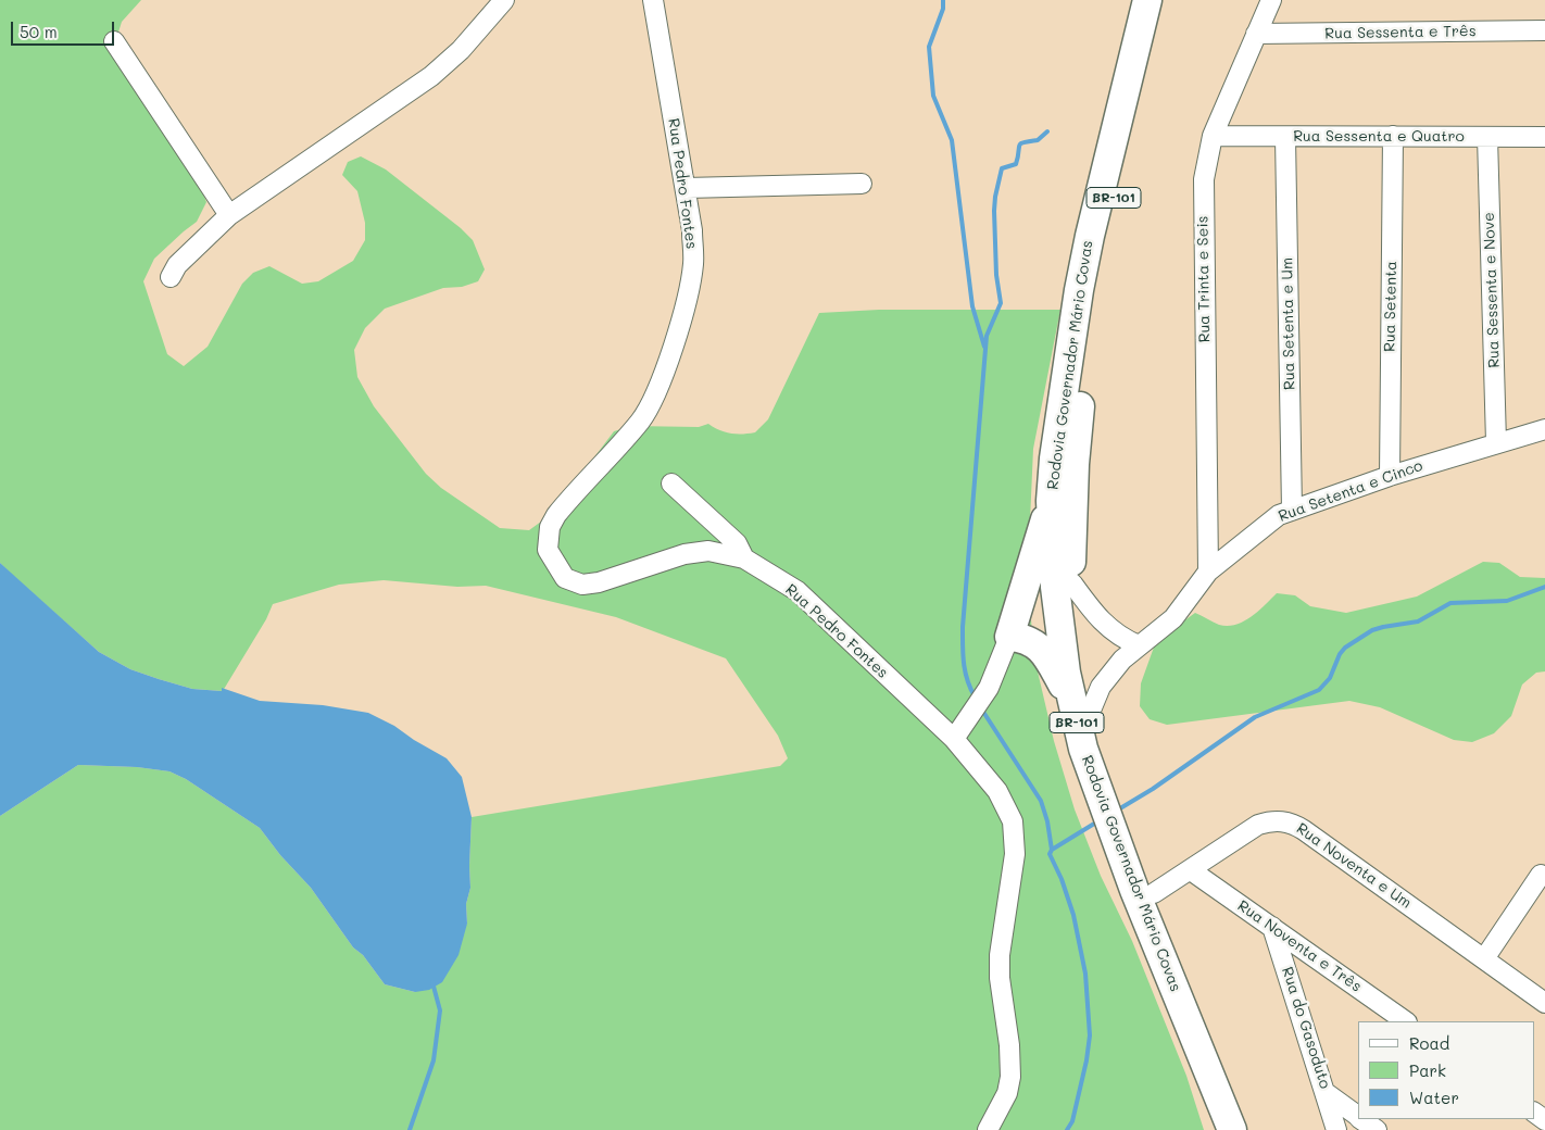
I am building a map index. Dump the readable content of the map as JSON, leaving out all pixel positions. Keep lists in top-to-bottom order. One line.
{"streets":{"highway":["BR-101","Rodovia Governador Mário Covas"],"street":["Rua Sessenta e Três","Rua Sessenta e Quatro","Rua Pedro Fontes","Rua Trinta e Seis","Rua Sessenta e Nove","Rua Setenta","Rua Setenta e Um","Rua Setenta e Cinco","Rua Noventa e Um","Rua Noventa e Três","Rua do Gasoduto"]},"crossings":[["Rua Sessenta e Três","Rua Trinta e Seis"],["Rua Sessenta e Quatro","Rua Trinta e Seis"],["Rua Sessenta e Quatro","Rua Sessenta e Nove"],["Rua Sessenta e Quatro","Rua Setenta"],["Rua Sessenta e Quatro","Rua Setenta e Um"],["Rua Trinta e Seis","Rua Setenta e Cinco"],["Rua Sessenta e Nove","Rua Setenta e Cinco"],["Rua Setenta","Rua Setenta e Cinco"],["Rua Setenta e Um","Rua Setenta e Cinco"],["Rodovia Governador Mário Covas","Rua Setenta e Cinco"],["Rodovia Governador Mário Covas","Rua Noventa e Um"],["Rua Noventa e Um","Rua Noventa e Três"],["Rua Noventa e Três","Rua do Gasoduto"]],"legend":["Road","Park","Water"],"scale_bar":"50 m"}
